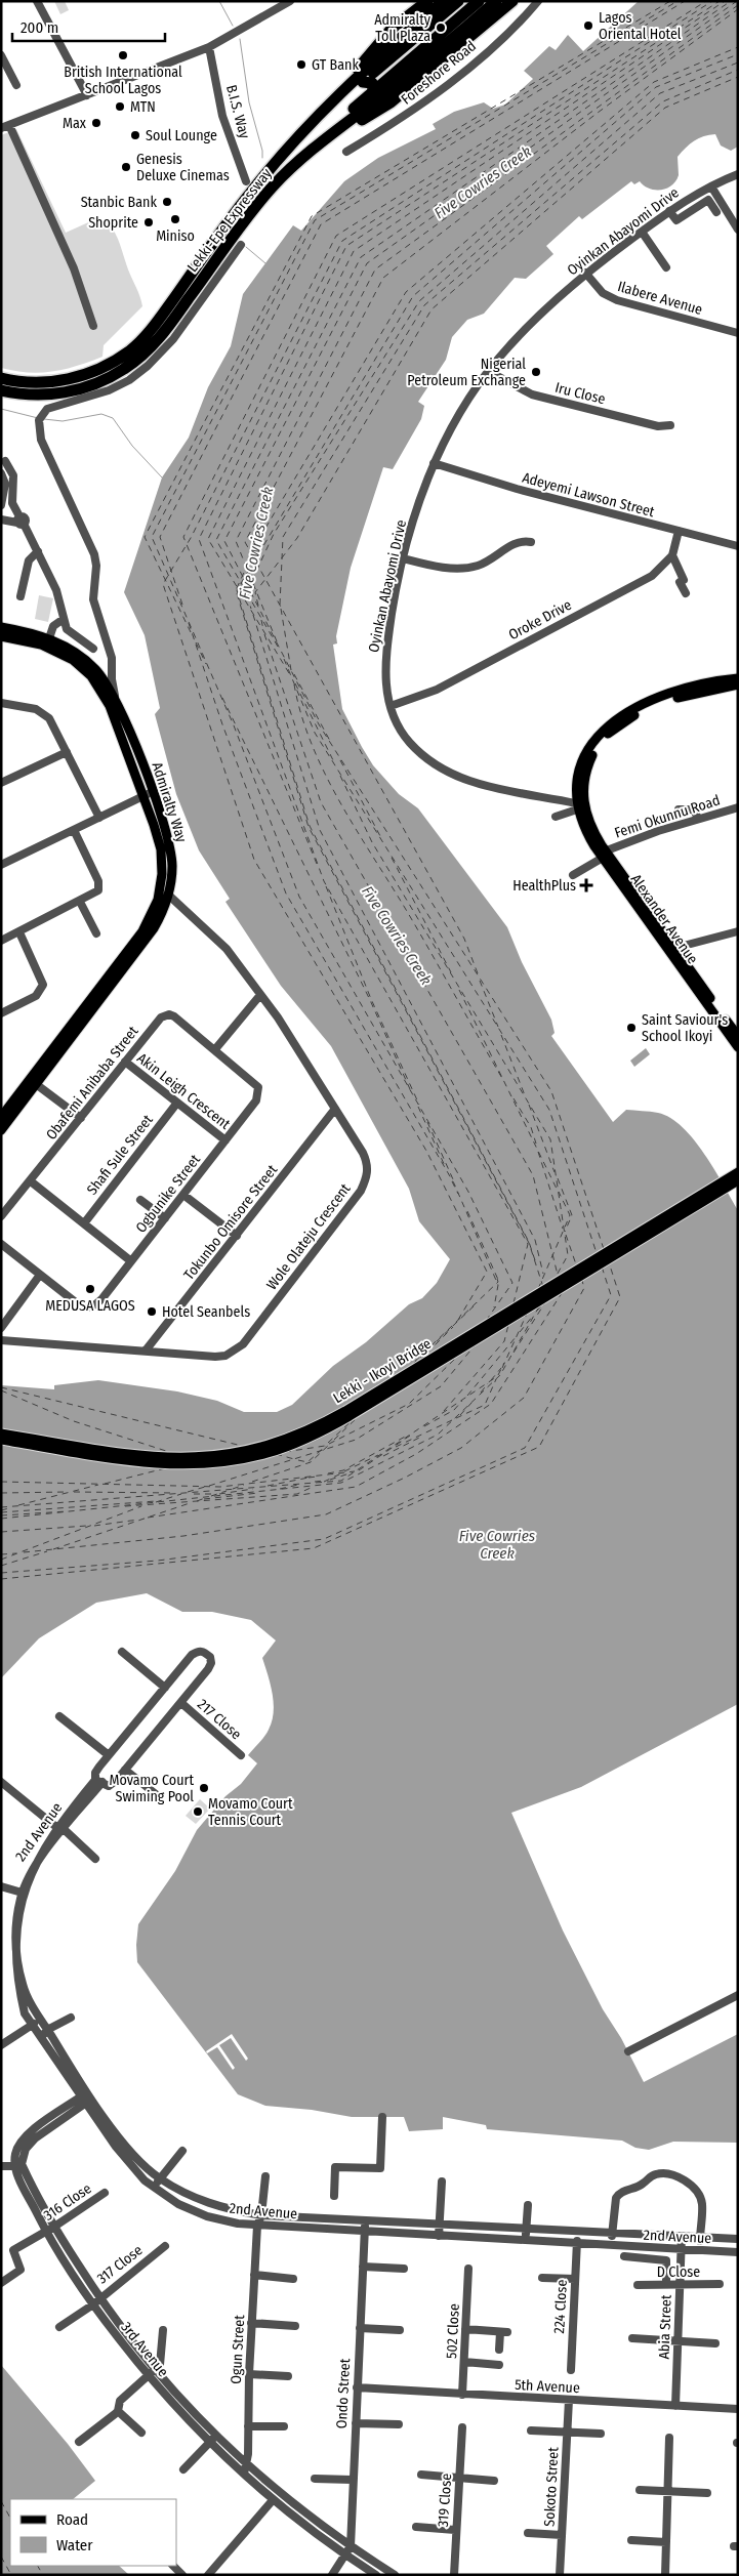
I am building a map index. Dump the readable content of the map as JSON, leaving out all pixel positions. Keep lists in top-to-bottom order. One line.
{"streets":{"highway":["Lekki-Epe Expressway"],"main road":["Admiralty Way","Alexander Avenue","Lekki - Ikoyi Bridge"],"street":["Foreshore Road","B.I.S. Way","Oyinkan Abayomi Drive","Ilabere Avenue","Iru Close","Adeyemi Lawson Street","Oroke Drive","Femi Okunnu Road","Obafemi Anibaba Street","Akin Leigh Crescent","Shafi Sule Street","Ogbunike Street","Tokunbo Omisore Street","Wole Olateju Crescent","217 Close","2nd Avenue","316 Close","317 Close","D Close","224 Close","Abia Street","502 Close","3rd Avenue","Ogun Street","5th Avenue","Ondo Street","Sokoto Street","319 Close"]},"crossings":[["Oyinkan Abayomi Drive","Ilabere Avenue"],["Oyinkan Abayomi Drive","Iru Close"],["Oyinkan Abayomi Drive","Adeyemi Lawson Street"],["Oyinkan Abayomi Drive","Oroke Drive"],["Oyinkan Abayomi Drive","Alexander Avenue"],["Admiralty Way","Wole Olateju Crescent"],["Femi Okunnu Road","Alexander Avenue"],["Obafemi Anibaba Street","Akin Leigh Crescent"],["Obafemi Anibaba Street","Ogbunike Street"],["Akin Leigh Crescent","Shafi Sule Street"],["Akin Leigh Crescent","Ogbunike Street"],["Tokunbo Omisore Street","Wole Olateju Crescent"],["217 Close","2nd Avenue"],["2nd Avenue","224 Close"],["2nd Avenue","Abia Street"],["2nd Avenue","Ogun Street"],["2nd Avenue","Ondo Street"],["316 Close","3rd Avenue"],["317 Close","3rd Avenue"],["D Close","Abia Street"],["Abia Street","5th Avenue"],["502 Close","5th Avenue"],["3rd Avenue","Ogun Street"],["3rd Avenue","Ondo Street"],["5th Avenue","Ondo Street"],["5th Avenue","Sokoto Street"]],"water":["Five Cowries Creek"],"places":{"other":["Lagos Oriental Hotel","Admiralty Toll Plaza","British International School Lagos","GT Bank","MTN","Max","Soul Lounge","Genesis Deluxe Cinemas","Stanbic Bank","Miniso","Shoprite","Nigerial Petroleum Exchange","Saint Saviour's School Ikoyi","MEDUSA LAGOS","Hotel Seanbels","Movamo Court Swiming Pool","Movamo Court Tennis Court"],"health":["HealthPlus"]},"legend":["Road","Water"],"scale_bar":"200 m"}
